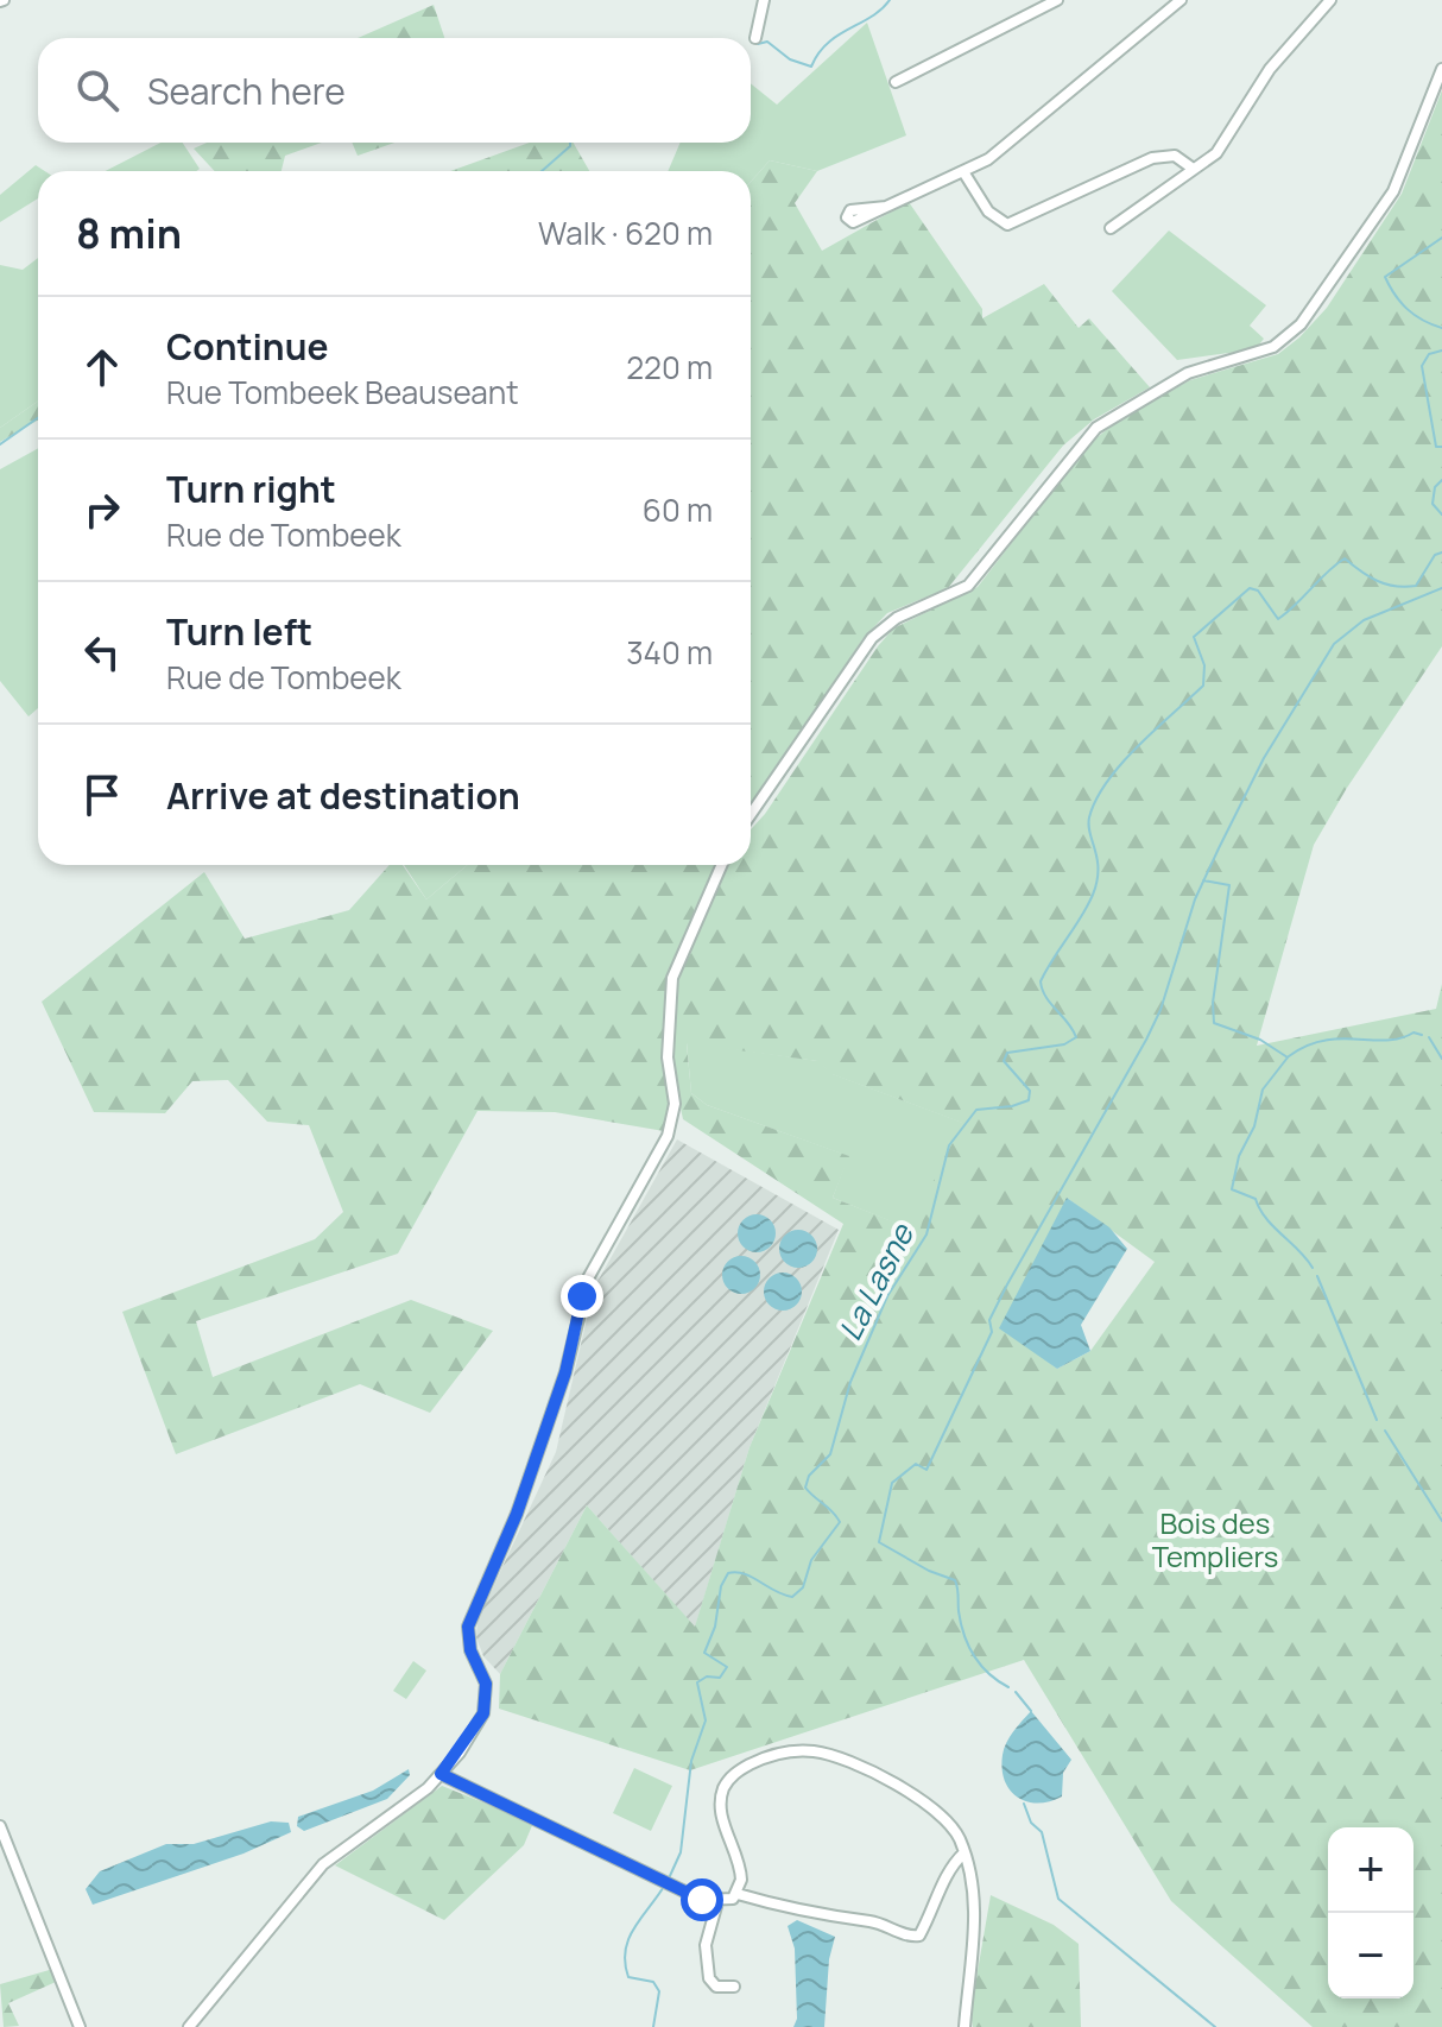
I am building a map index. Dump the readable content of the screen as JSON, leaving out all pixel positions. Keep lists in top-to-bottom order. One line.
{"water":["La Lasne"],"parks":["Bois des Templiers"],"page":{"search":"Search here","heading":["8 min","Walk · 620 m"],"list":[["Continue","Rue Tombeek Beauseant","220 m"],["Turn right","Rue de Tombeek","60 m"],["Turn left","Rue de Tombeek","340 m"],"Arrive at destination"],"map_buttons":["+","−"]}}
